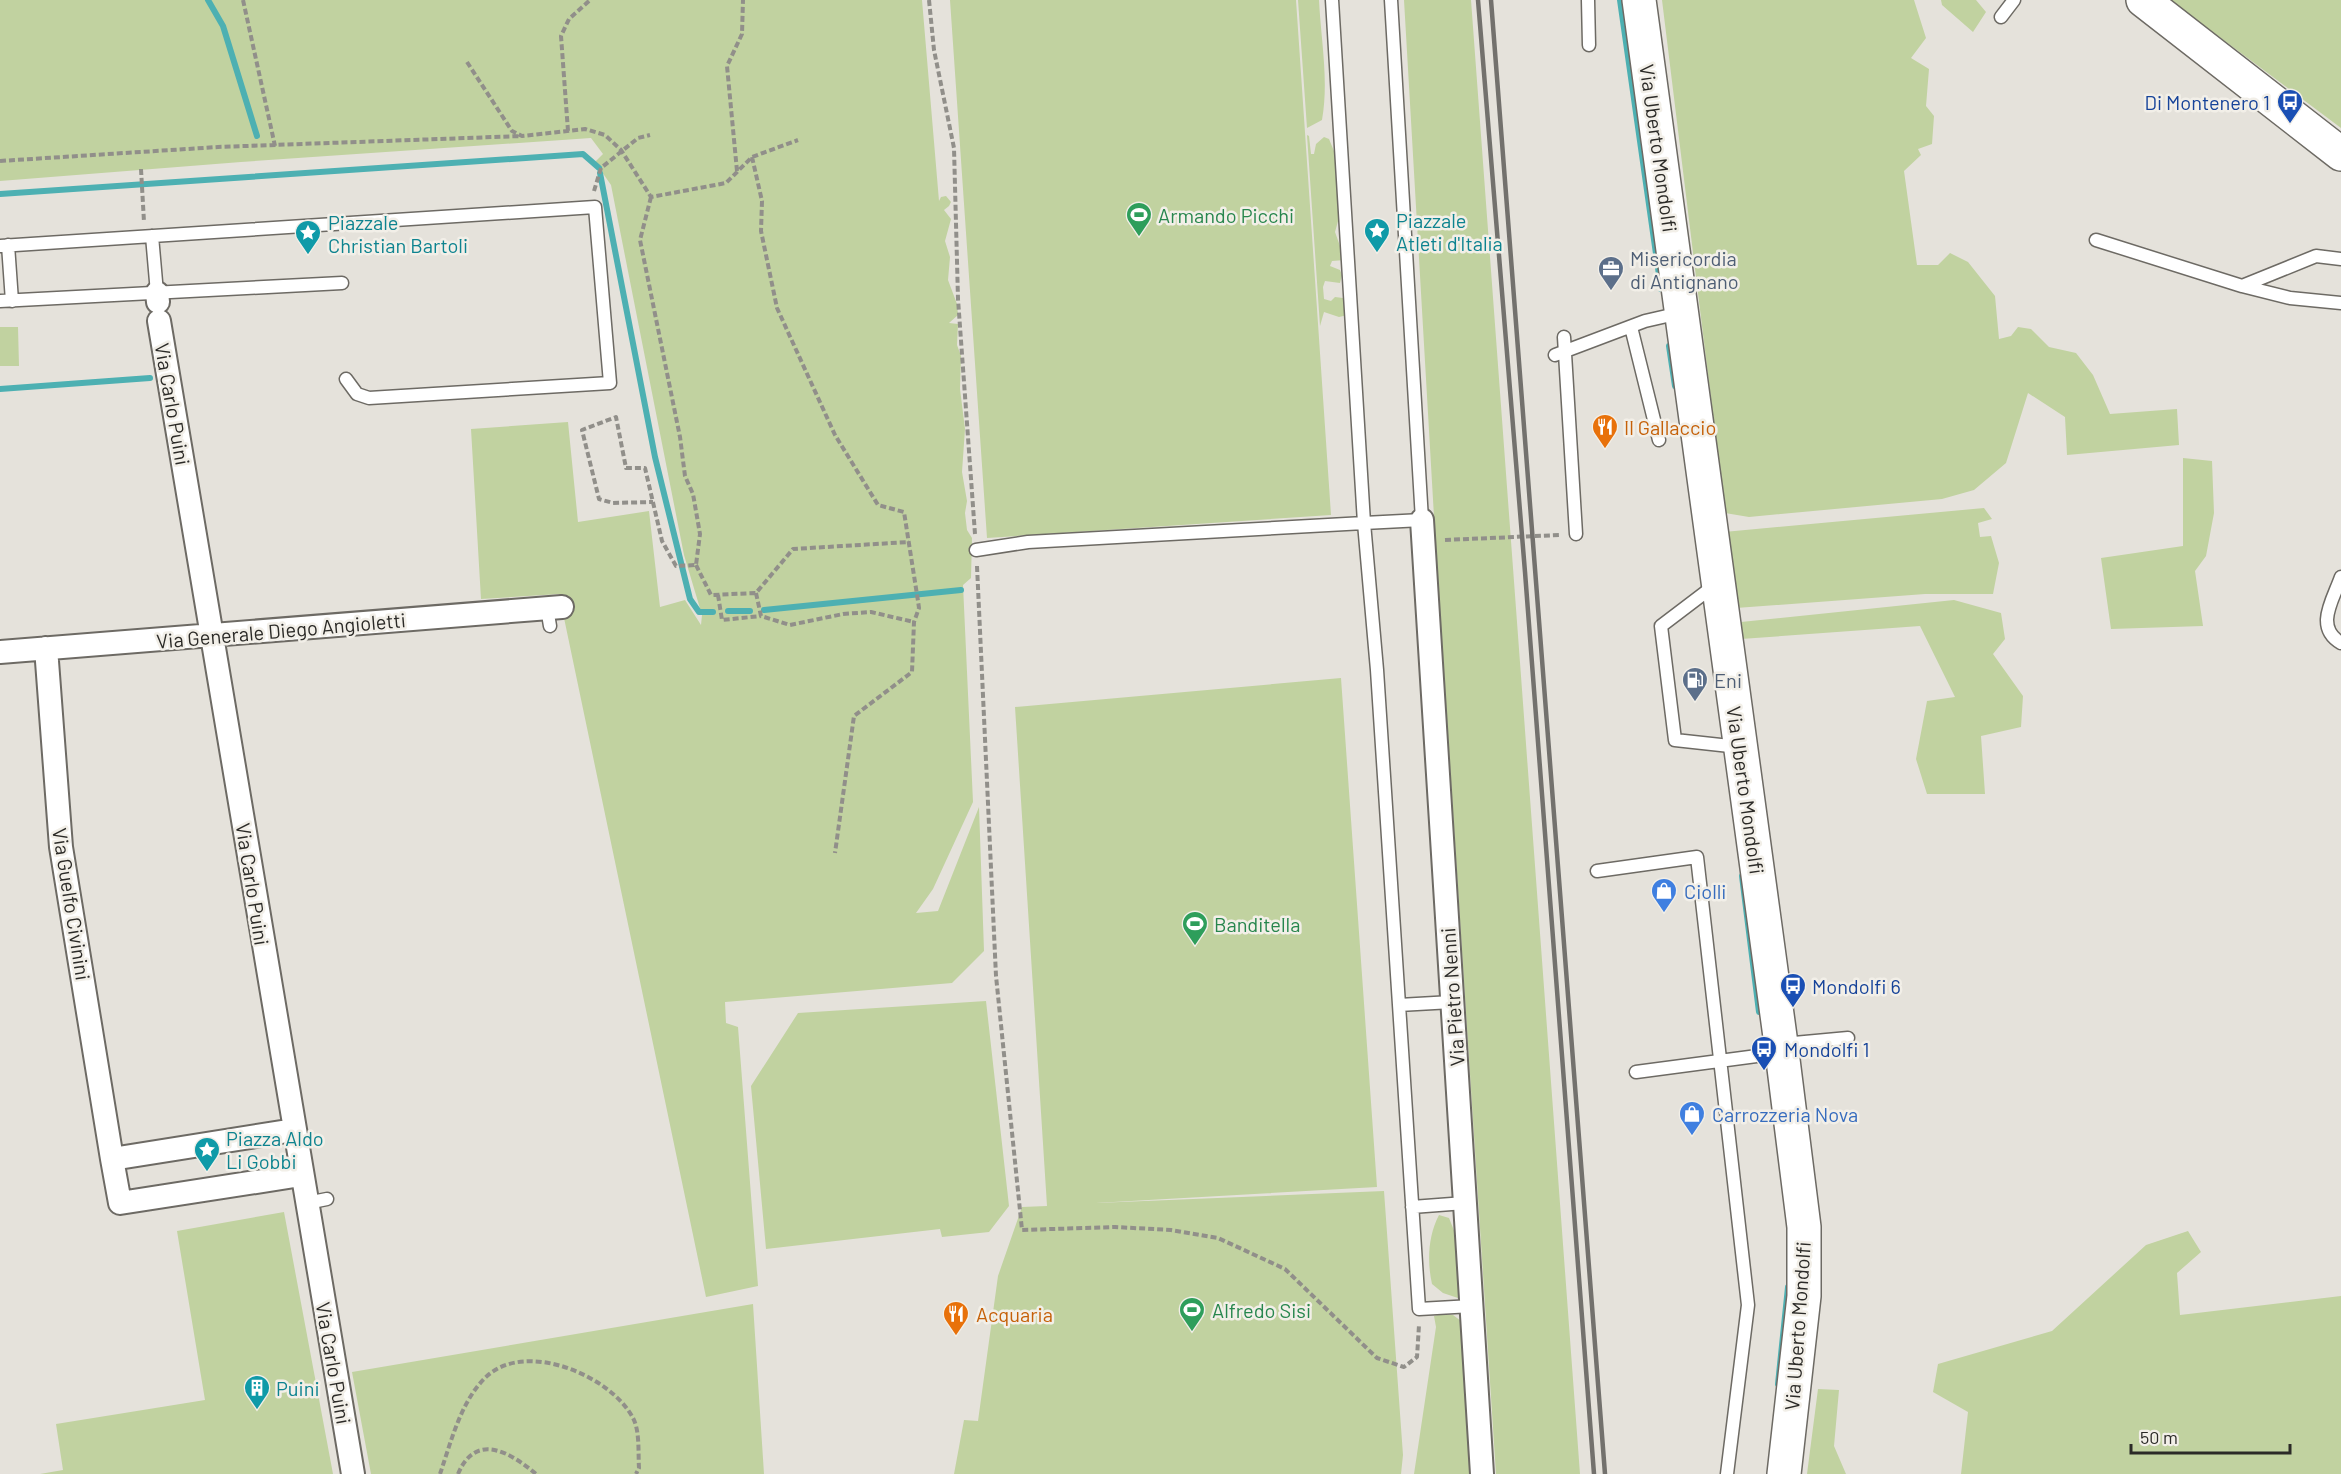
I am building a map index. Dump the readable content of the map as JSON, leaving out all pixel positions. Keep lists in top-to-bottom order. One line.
{"streets":{"main road":["Via Uberto Mondolfi"],"street":["Via Carlo Puini","Via Generale Diego Angioletti","Via Guelfo Civinini","Via Pietro Nenni"]},"crossings":[["Via Carlo Puini","Via Generale Diego Angioletti"],["Via Generale Diego Angioletti","Via Guelfo Civinini"]],"places":{"bus stop":["Di Montenero 1","Mondolfi 6","Mondolfi 1"],"sports":["Armando Picchi","Banditella","Alfredo Sisi"],"place":["Piazzale Atleti d'Italia","Piazzale Christian Bartoli","Piazza Aldo Li Gobbi"],"office":["Misericordia di Antignano"],"restaurant":["Il Gallaccio","Acquaria"],"fuel station":["Eni"],"shop":["Ciolli","Carrozzeria Nova"],"building":["Puini"]},"scale_bar":"50 m"}
